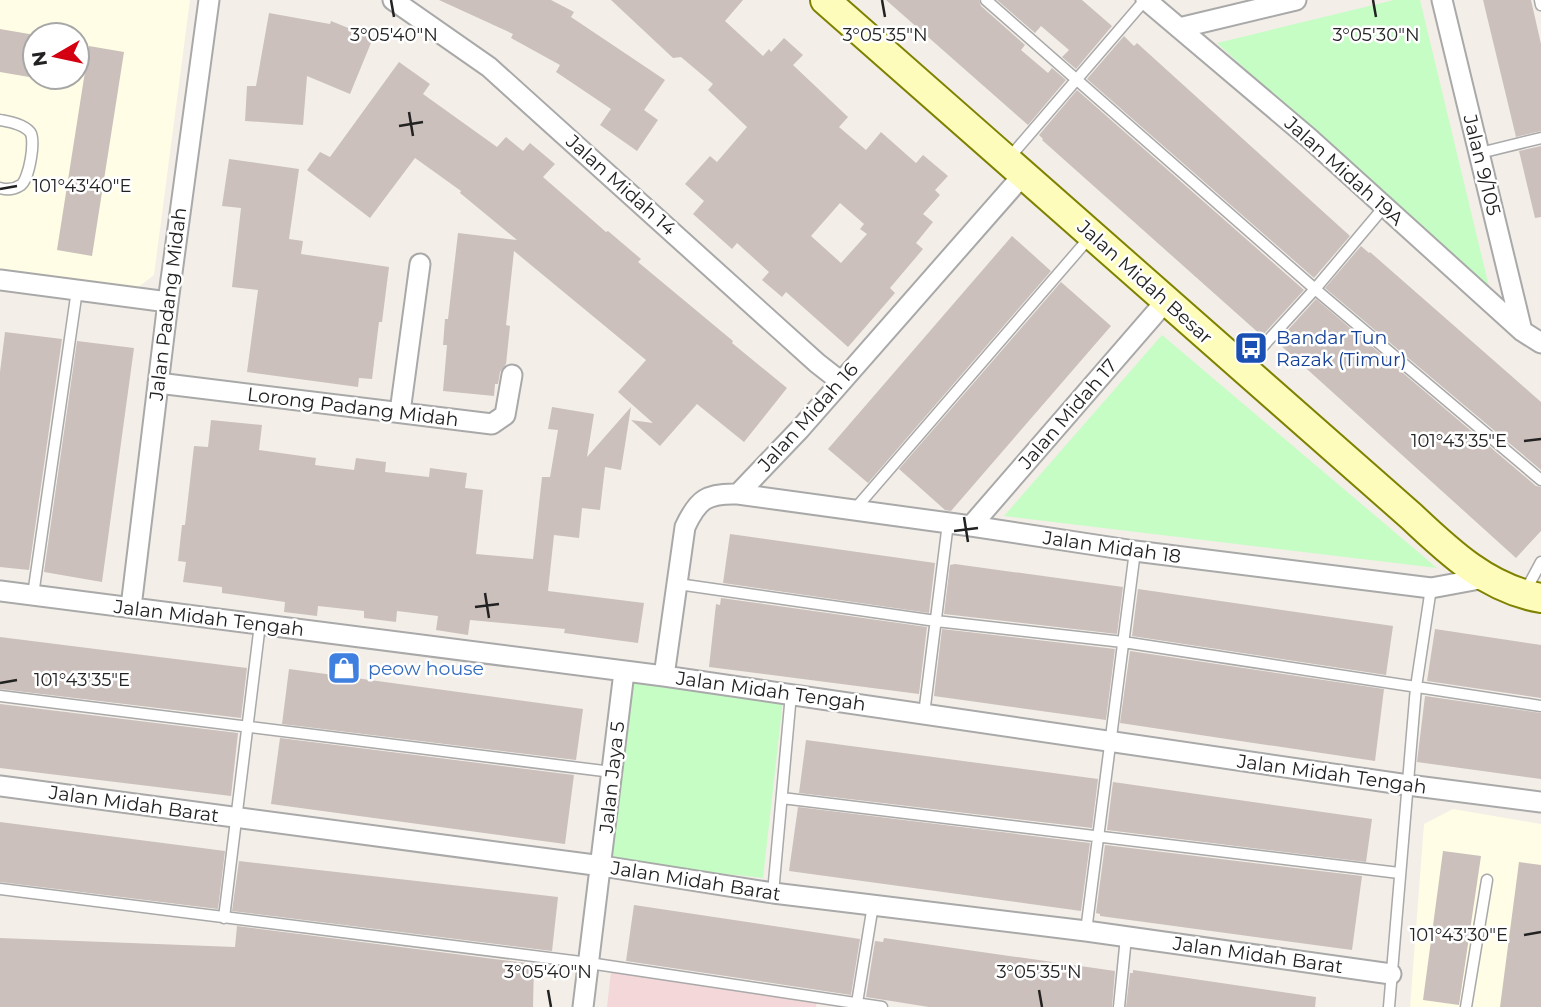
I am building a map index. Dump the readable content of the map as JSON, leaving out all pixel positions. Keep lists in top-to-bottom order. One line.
{"streets":{"street":["Jalan 9/105","Jalan Midah 19A","Jalan Midah 14","Jalan Midah Besar","Jalan Padang Midah","Lorong Padang Midah","Jalan Midah 17","Jalan Midah 16","Jalan Midah 18","Jalan Midah Tengah","Jalan Jaya 5","Jalan Midah Barat"]},"crossings":[["Jalan 9/105","Jalan Midah 19A"],["Jalan Midah 14","Jalan Midah 16"],["Jalan Midah Besar","Jalan Midah 17"],["Jalan Midah Besar","Jalan Midah 16"],["Jalan Midah Besar","Jalan Midah 18"],["Jalan Padang Midah","Lorong Padang Midah"],["Jalan Padang Midah","Jalan Midah Tengah"],["Jalan Midah 17","Jalan Midah 18"],["Jalan Midah 16","Jalan Midah 18"],["Jalan Midah Tengah","Jalan Jaya 5"],["Jalan Jaya 5","Jalan Midah Barat"]],"places":{"bus stop":["Bandar Tun Razak (Timur)"],"shop":["peow house"]},"north":"left","coordinates":["3°05'40\"N","3°05'35\"N","3°05'30\"N","101°43'40\"E","101°43'35\"E","101°43'30\"E"]}
